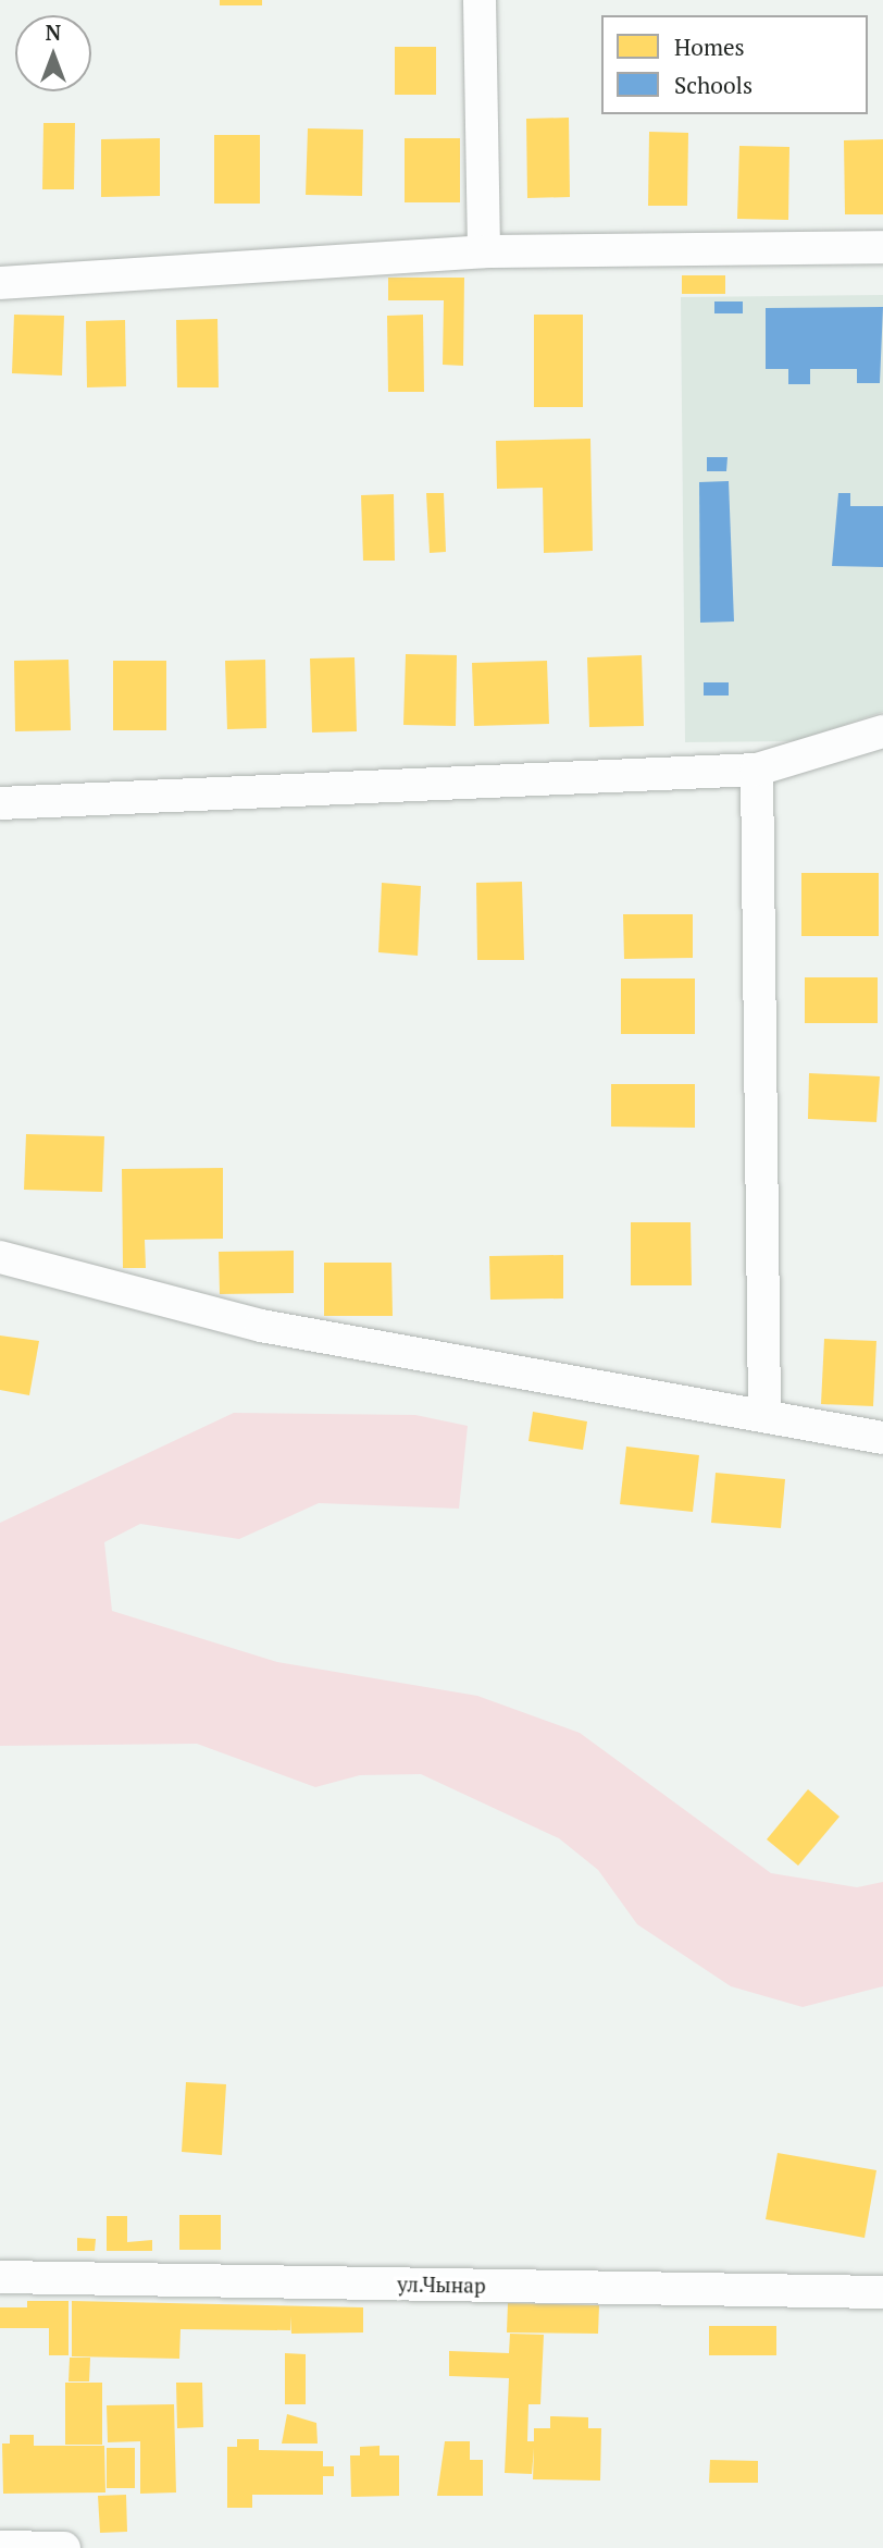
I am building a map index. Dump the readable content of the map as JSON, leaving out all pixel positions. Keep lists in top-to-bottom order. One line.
{"streets":{"street":["ул.Чынар"]},"legend":["Homes","Schools"],"north":"top"}
